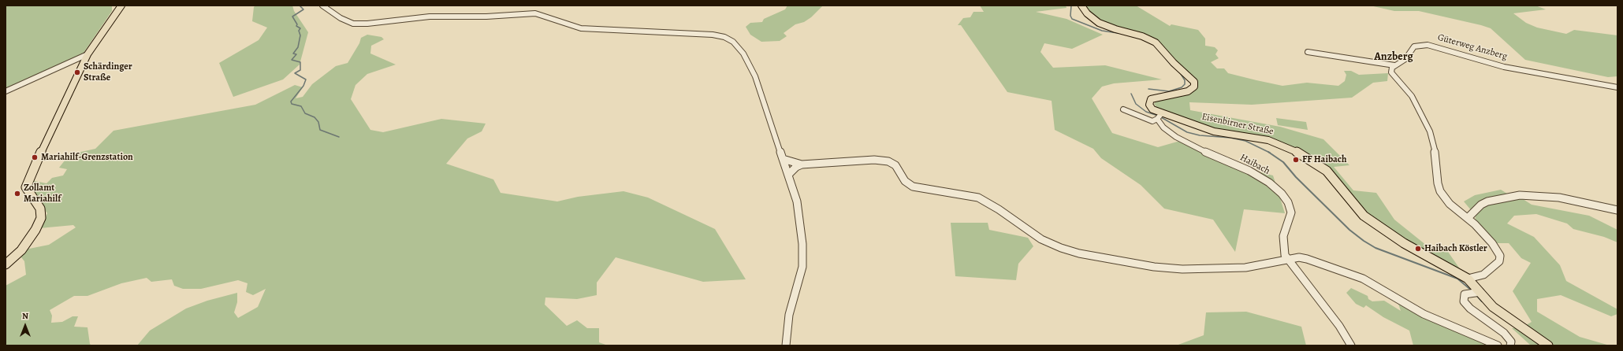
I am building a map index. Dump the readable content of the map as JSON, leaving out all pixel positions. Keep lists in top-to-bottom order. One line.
{"streets":{"main road":["Eisenbirner Straße"],"street":["Güterweg Anzberg","Haibach"]},"crossings":[["Eisenbirner Straße","Haibach"]],"districts":["Anzberg"],"places":["Schärdinger Straße","Mariahilf-Grenzstation","FF Haibach","Zollamt Mariahilf","Haibach Köstler"],"north":"top"}
